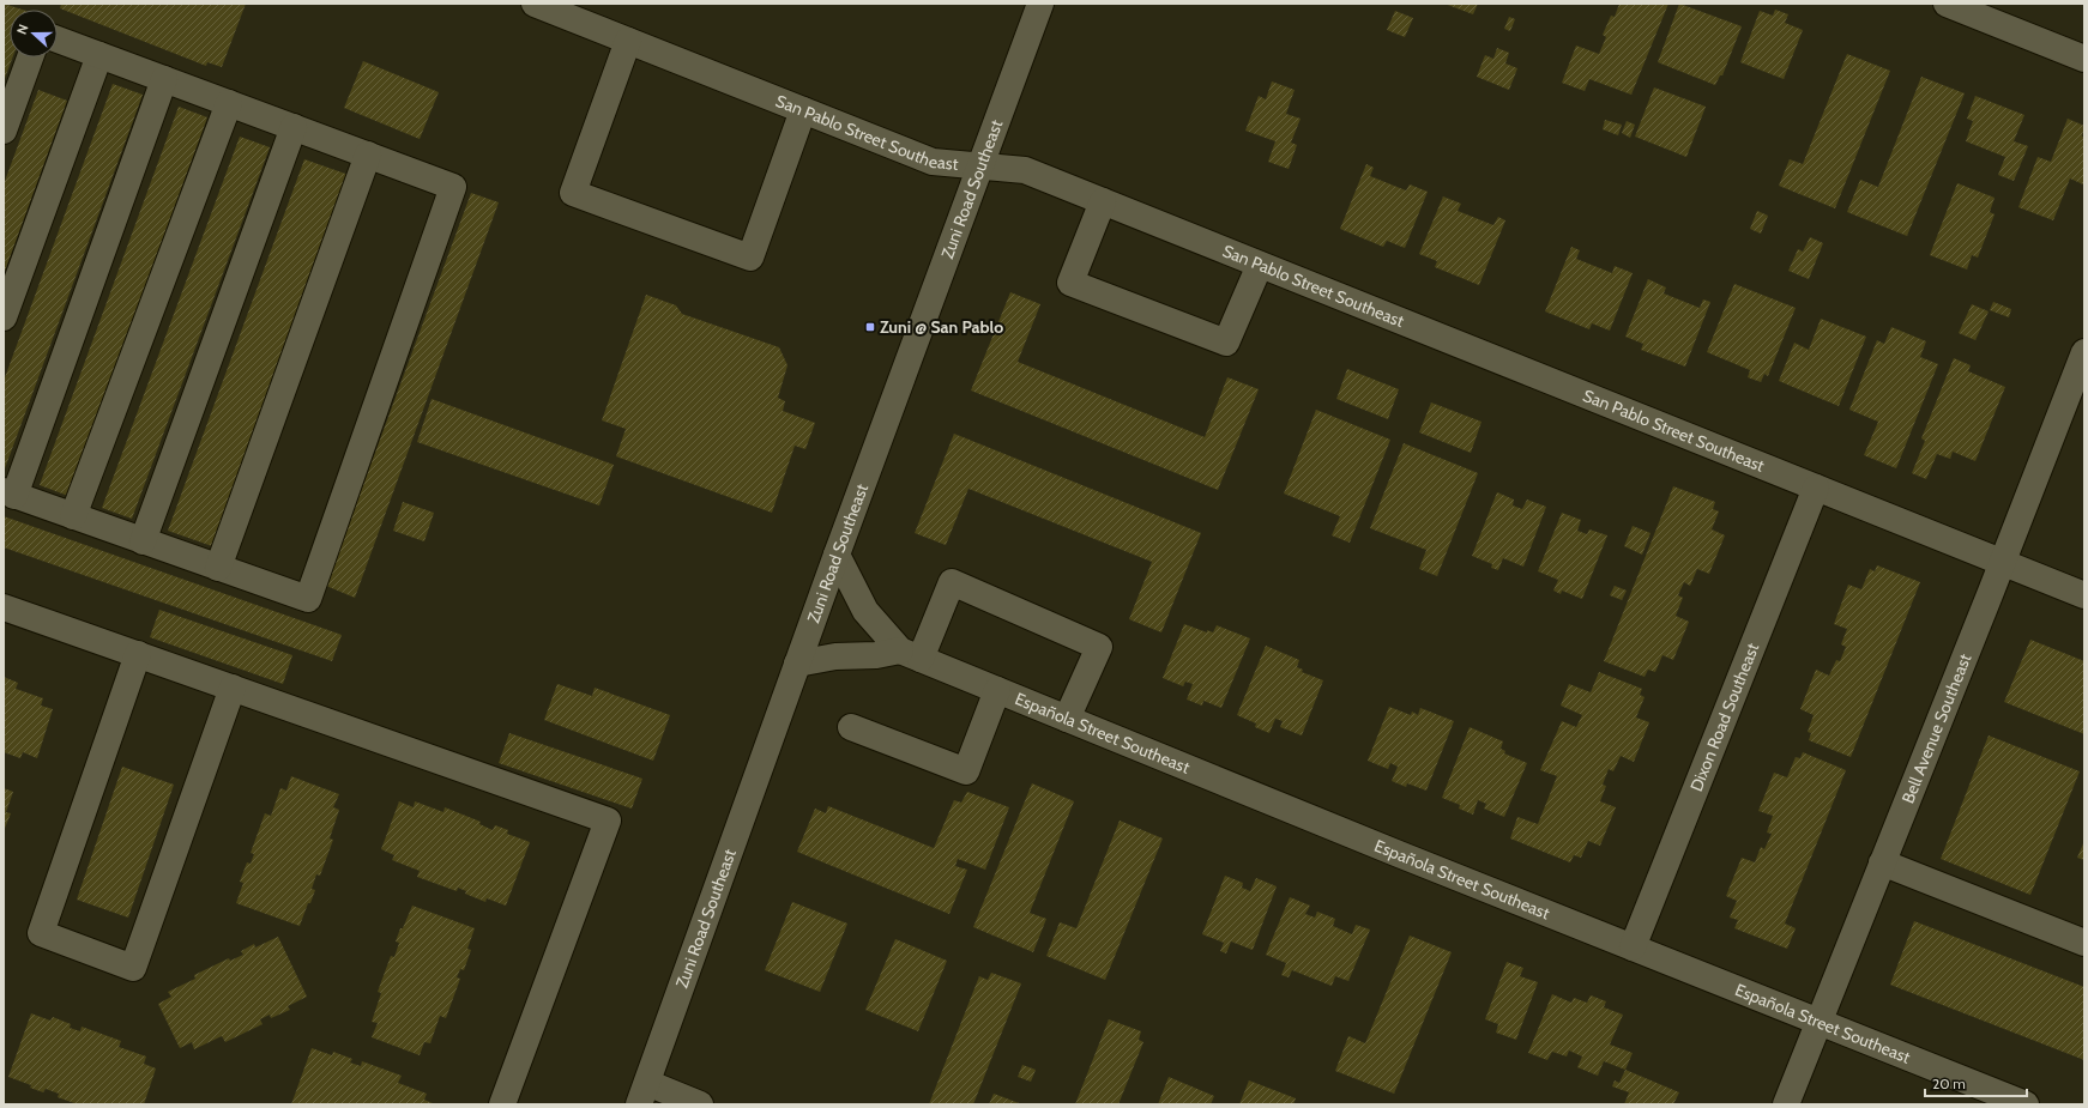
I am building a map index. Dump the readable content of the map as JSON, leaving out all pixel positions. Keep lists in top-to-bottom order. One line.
{"streets":{"street":["San Pablo Street Southeast","Zuni Road Southeast","Dixon Road Southeast","Bell Avenue Southeast","Española Street Southeast"]},"crossings":[["San Pablo Street Southeast","Zuni Road Southeast"],["San Pablo Street Southeast","Dixon Road Southeast"],["San Pablo Street Southeast","Bell Avenue Southeast"],["Zuni Road Southeast","Española Street Southeast"],["Dixon Road Southeast","Española Street Southeast"],["Bell Avenue Southeast","Española Street Southeast"]],"places":{"transit":["Zuni @ San Pablo"]},"scale_bar":"20 m","north":"left"}
